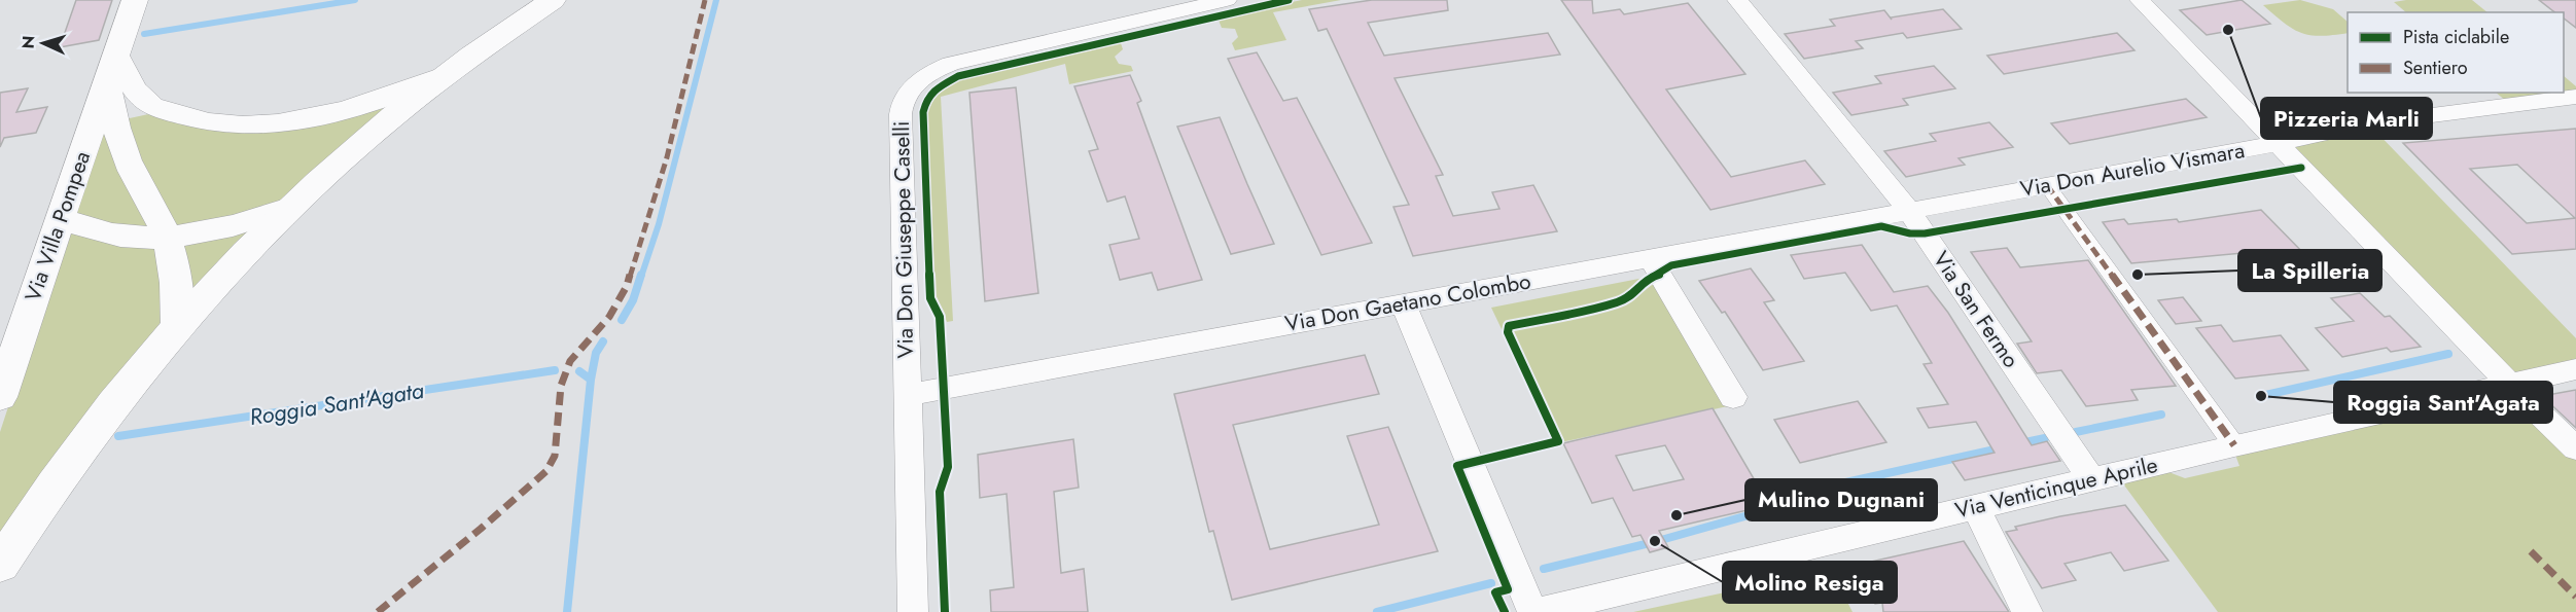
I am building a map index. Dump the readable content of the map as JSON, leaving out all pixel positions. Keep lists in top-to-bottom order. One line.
{"streets":{"street":["Via Don Aurelio Vismara","Via Villa Pompea","Via Don Giuseppe Caselli","Via Don Gaetano Colombo","Via San Fermo","Via Venticinque Aprile"]},"crossings":[["Via Don Aurelio Vismara","Via Don Gaetano Colombo"],["Via Don Aurelio Vismara","Via San Fermo"],["Via Don Giuseppe Caselli","Via Don Gaetano Colombo"],["Via Don Gaetano Colombo","Via San Fermo"],["Via San Fermo","Via Venticinque Aprile"]],"water":["Roggia Sant'Agata"],"places":["Pizzeria Marli","La Spilleria","Roggia Sant'Agata","Mulino Dugnani","Molino Resiga"],"legend":["Pista ciclabile","Sentiero"],"north":"left"}
